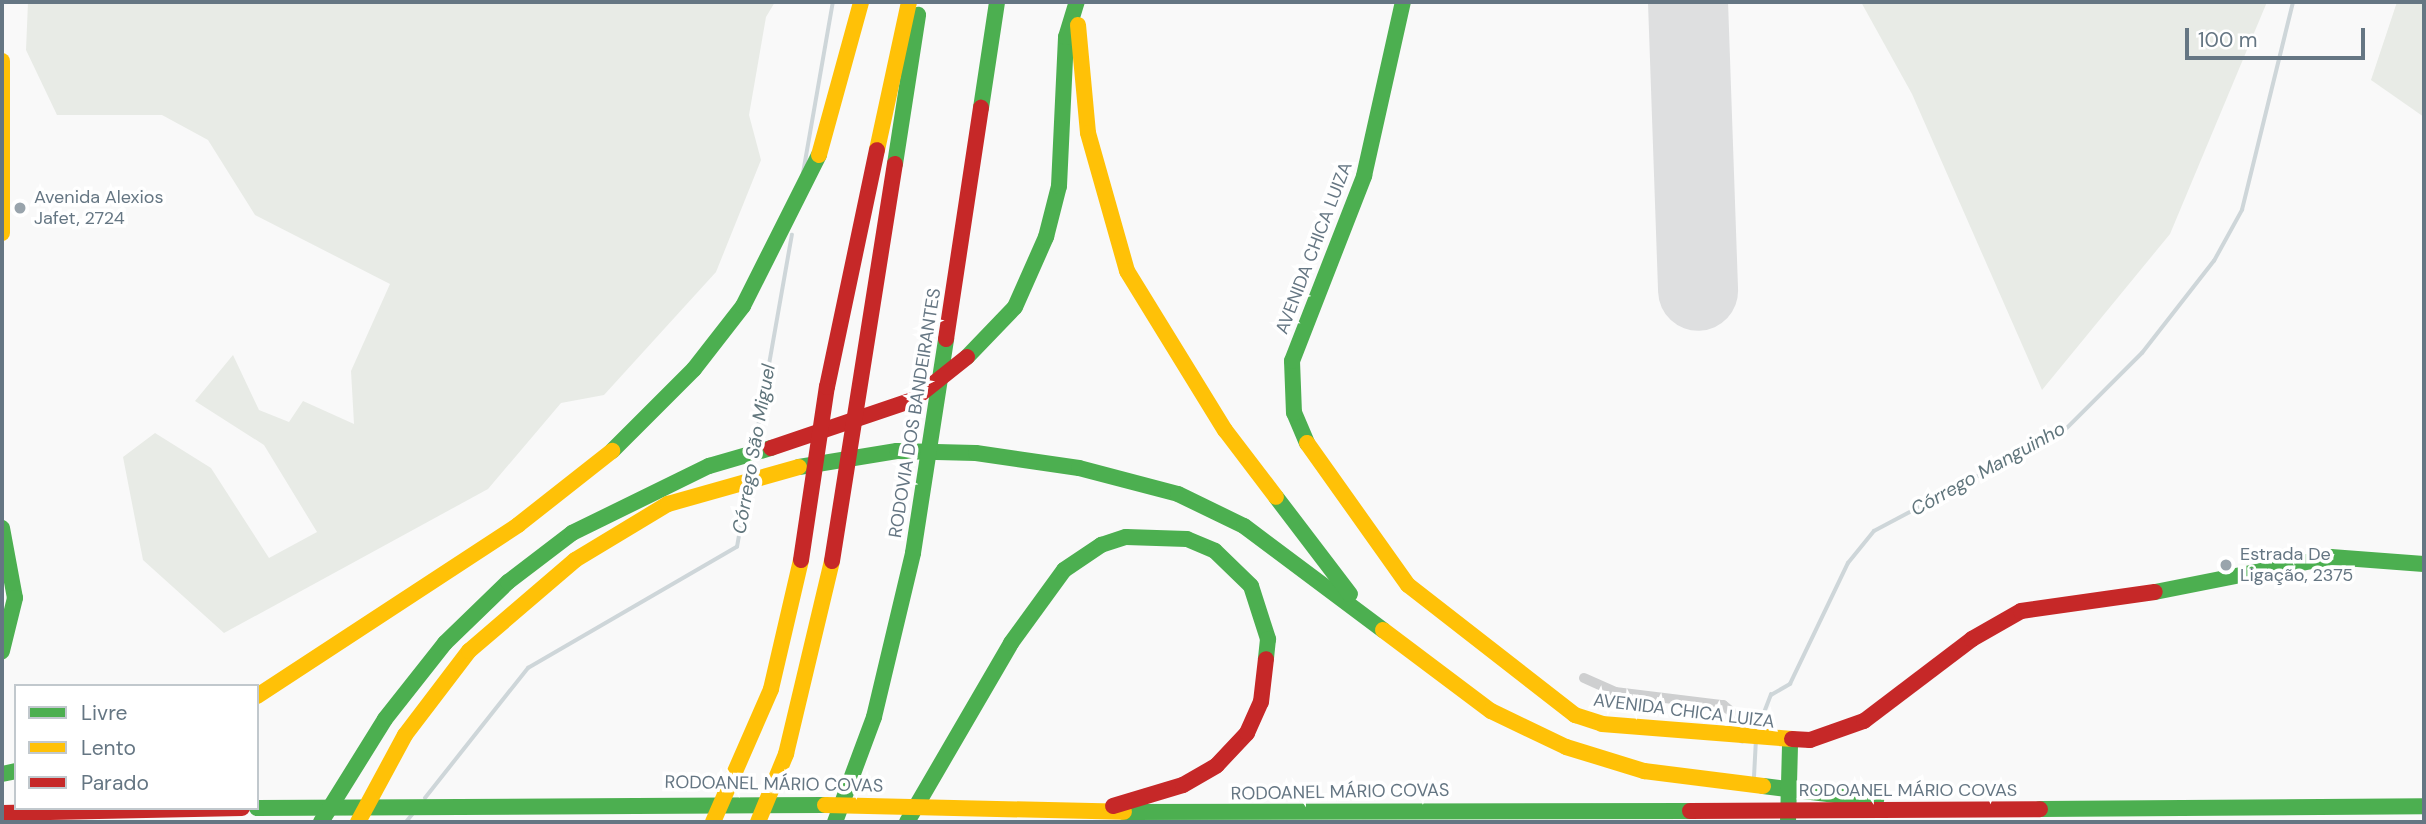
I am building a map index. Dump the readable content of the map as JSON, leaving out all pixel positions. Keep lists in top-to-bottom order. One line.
{"streets":{"main road":["AVENIDA CHICA LUIZA","RODOVIA DOS BANDEIRANTES","RODOANEL MÁRIO COVAS"]},"water":["Córrego São Miguel","Córrego Manguinho"],"places":["Avenida Alexios Jafet, 2724","Estrada De Ligação, 2375"],"legend":["Livre","Lento","Parado"],"scale_bar":"100 m"}
